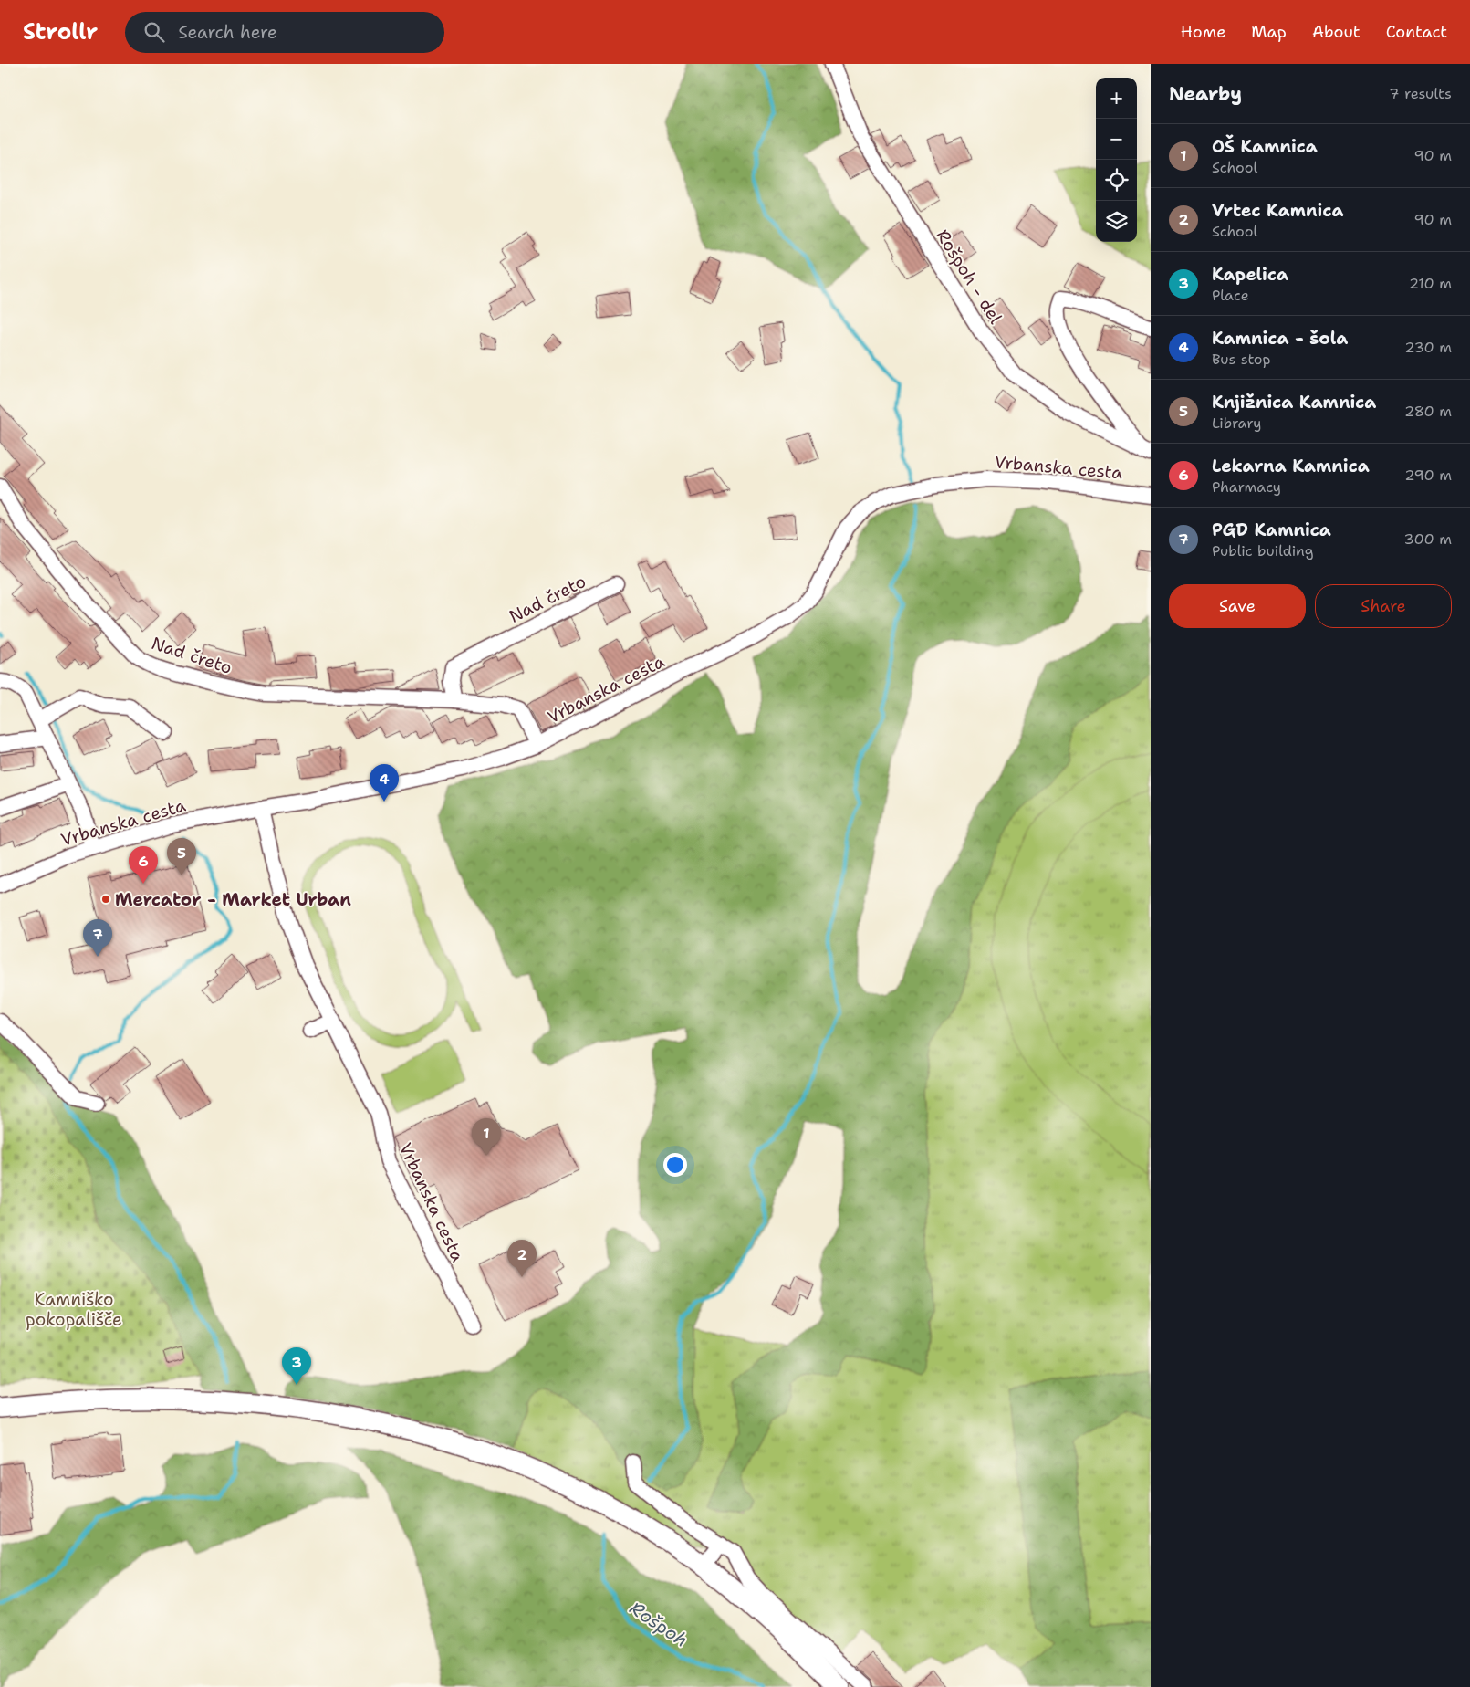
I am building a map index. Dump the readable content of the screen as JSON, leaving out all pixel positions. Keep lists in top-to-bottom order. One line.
{"streets":{"street":["Rošpoh - del","Vrbanska cesta","Nad čreto"]},"crossings":[["Vrbanska cesta","Nad čreto"]],"water":["Rošpoh"],"parks":["Kamniško pokopališče"],"places":["Mercator - Market Urban"],"page":{"header":"Strollr","search":"Search here","nav":["Home","Map","About","Contact"],"heading":["Nearby","7 results"],"map_buttons":["+","−"],"list":[{"mark":"1","name":"OŠ Kamnica","note":"School","value":"90 m"},{"mark":"2","name":"Vrtec Kamnica","note":"School","value":"90 m"},{"mark":"3","name":"Kapelica","note":"Place","value":"210 m"},{"mark":"4","name":"Kamnica - šola","note":"Bus stop","value":"230 m"},{"mark":"5","name":"Knjižnica Kamnica","note":"Library","value":"280 m"},{"mark":"6","name":"Lekarna Kamnica","note":"Pharmacy","value":"290 m"},{"mark":"7","name":"PGD Kamnica","note":"Public building","value":"300 m"}],"buttons":["Save","Share"],"pins":["4","5","6","7","1","2","3"]}}
